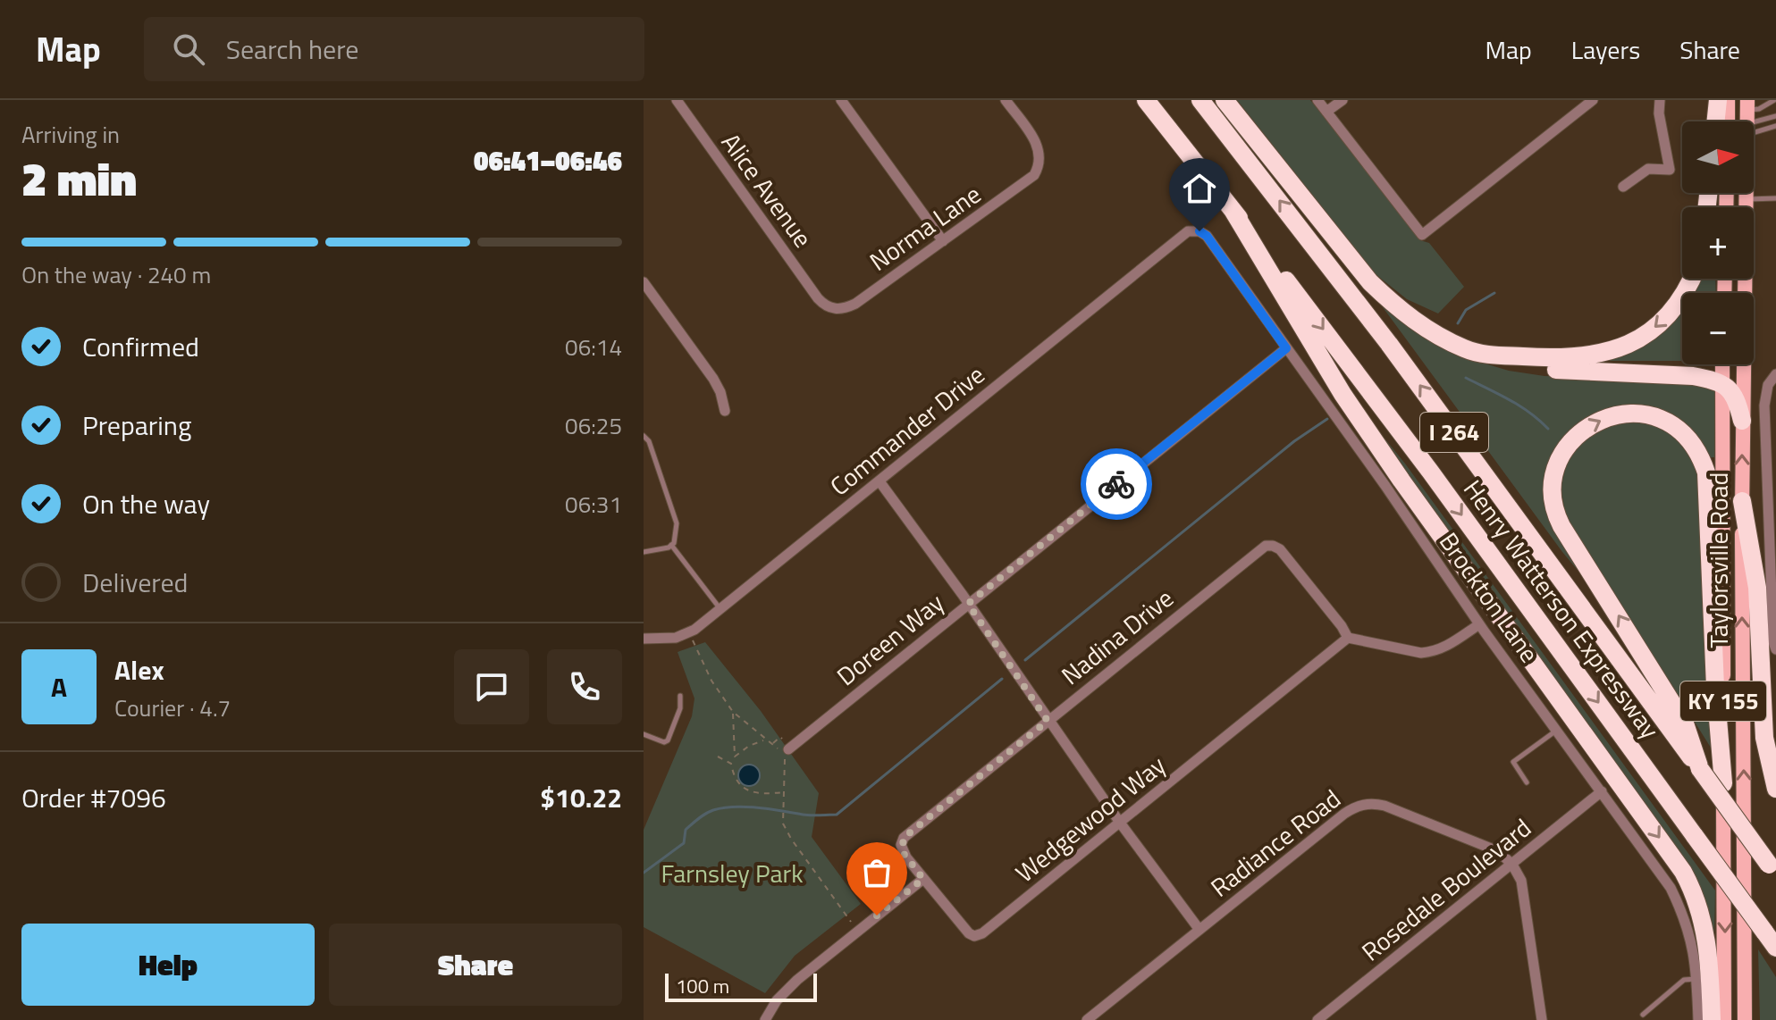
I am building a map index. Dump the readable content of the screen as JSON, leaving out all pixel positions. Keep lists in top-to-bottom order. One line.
{"streets":{"highway":["I 264","Henry Watterson Expressway"],"main road":["Taylorsville Road","KY 155"],"street":["Alice Avenue","Norma Lane","Commander Drive","Brockton Lane","Nadina Drive","Doreen Way","Wedgewood Way","Radiance Road","Rosedale Boulevard"]},"crossings":[["Alice Avenue","Norma Lane"],["Commander Drive","Brockton Lane"],["Brockton Lane","Doreen Way"],["Brockton Lane","Rosedale Boulevard"],["Nadina Drive","Wedgewood Way"],["Radiance Road","Rosedale Boulevard"]],"parks":["Farnsley Park"],"scale_bar":"100 m","north":"right","page":{"header":"Map","search":"Search here","nav":["Map","Layers","Share"],"heading":["2 min","Arriving in","06:41–06:46"],"panel":["Alex","Courier · 4.7","Order #7096","$10.22"],"map_buttons":["+","−"],"bar":"On the way · 240 m","list":[["Confirmed","06:14"],["Preparing","06:25"],["On the way","06:31"],"Delivered"],"round":"A","buttons":["Help","Share"],"scale":"100 m"}}
